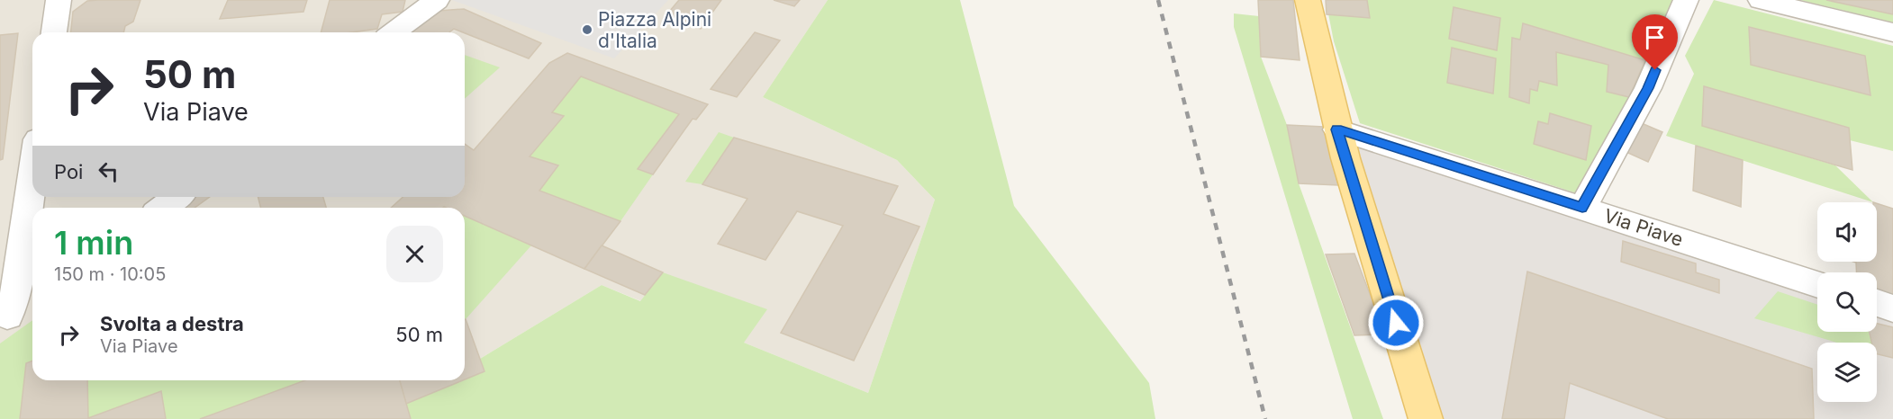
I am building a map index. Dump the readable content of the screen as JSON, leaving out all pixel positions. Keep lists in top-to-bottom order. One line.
{"streets":{"street":["Via Piave"]},"places":["Piazza Alpini d'Italia"],"page":{"turn":["50 m","Via Piave"],"then":"Poi","heading":["1 min","150 m · 10:05"],"list":[{"name":"Svolta a destra","note":"Via Piave","value":"50 m"}]}}
